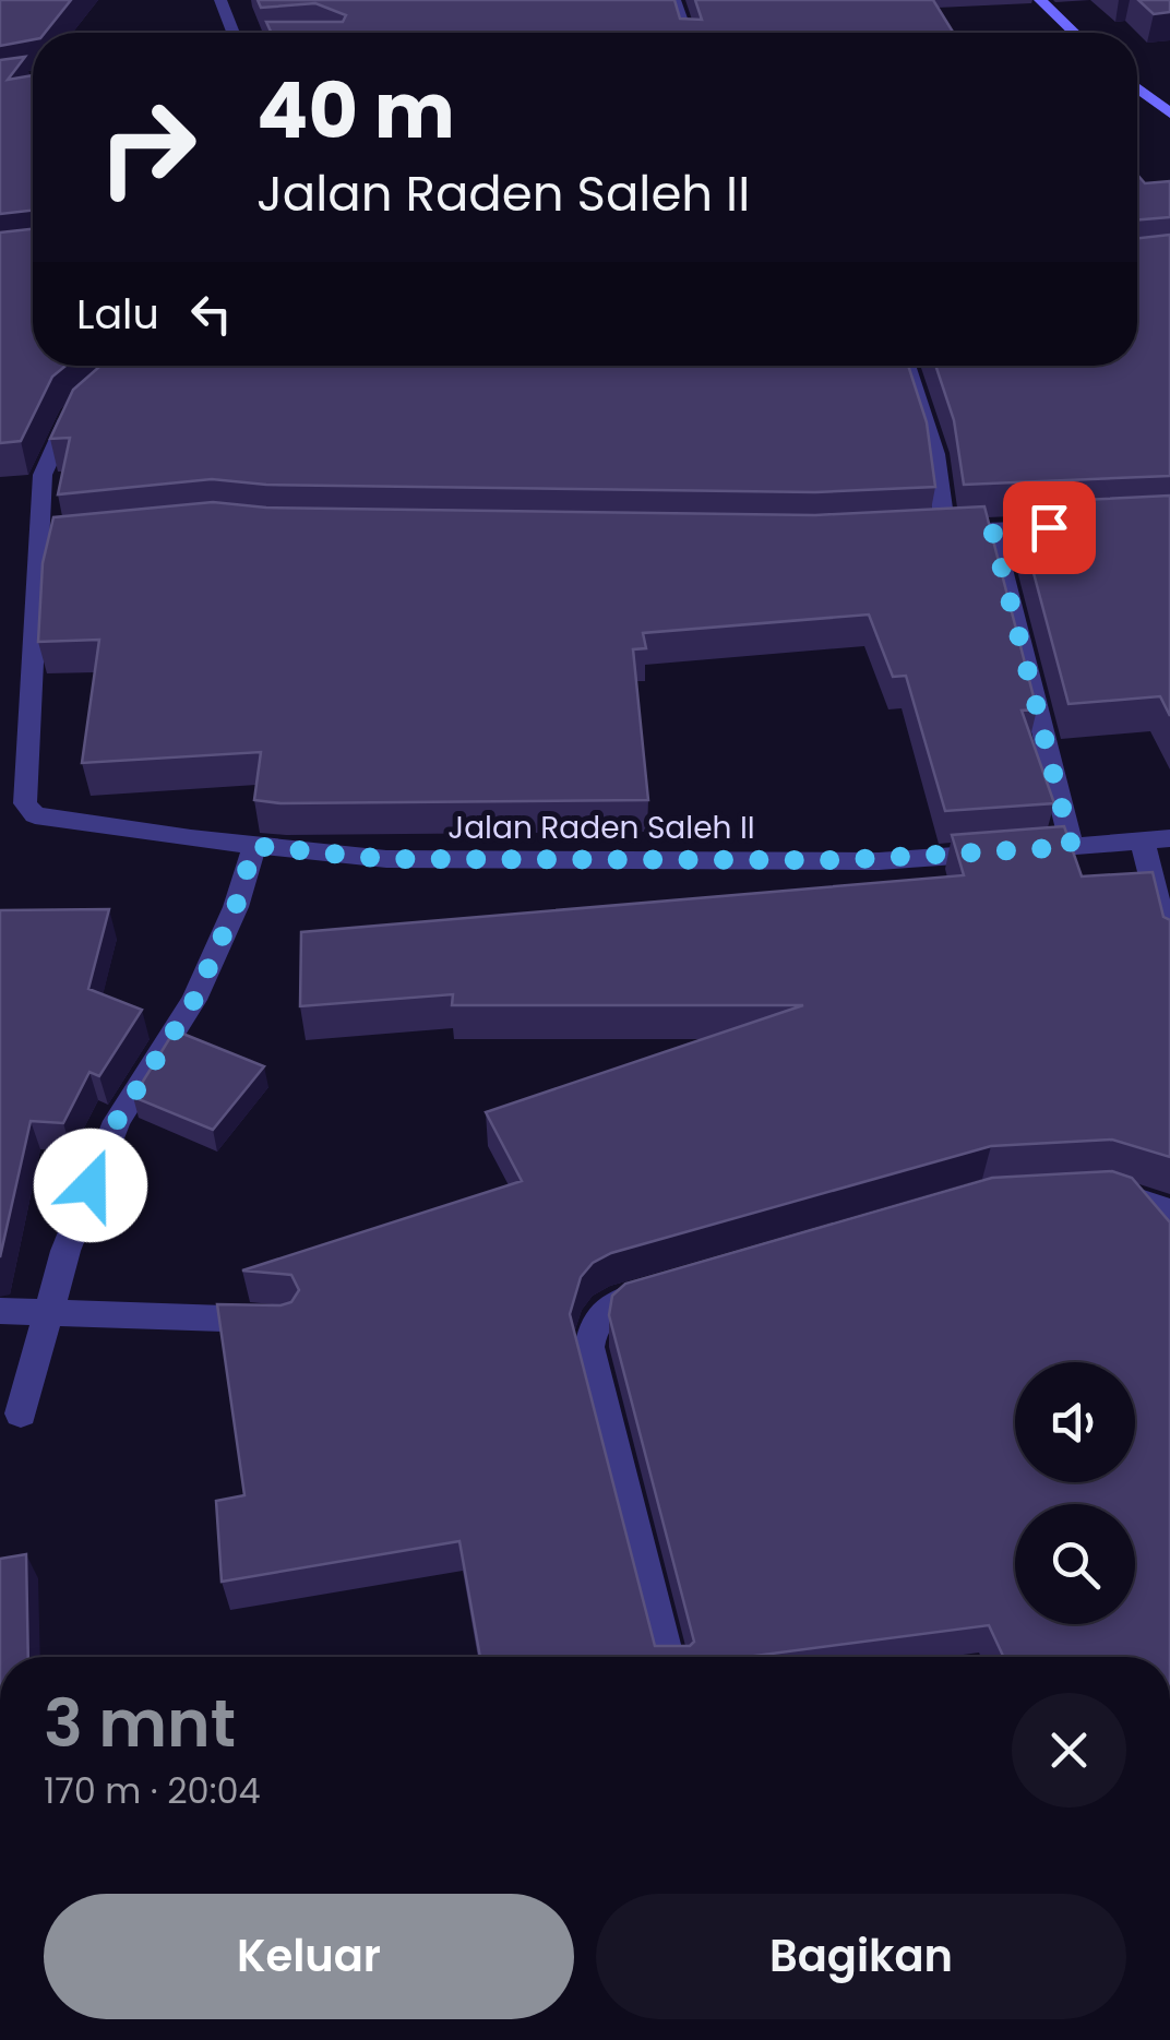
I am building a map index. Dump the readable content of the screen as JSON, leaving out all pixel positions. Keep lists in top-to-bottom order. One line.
{"streets":{"street":["Jalan Raden Saleh II"]},"page":{"turn":["40 m","Jalan Raden Saleh II"],"then":"Lalu","heading":["3 mnt","170 m · 20:04"],"buttons":["Keluar","Bagikan"]}}
